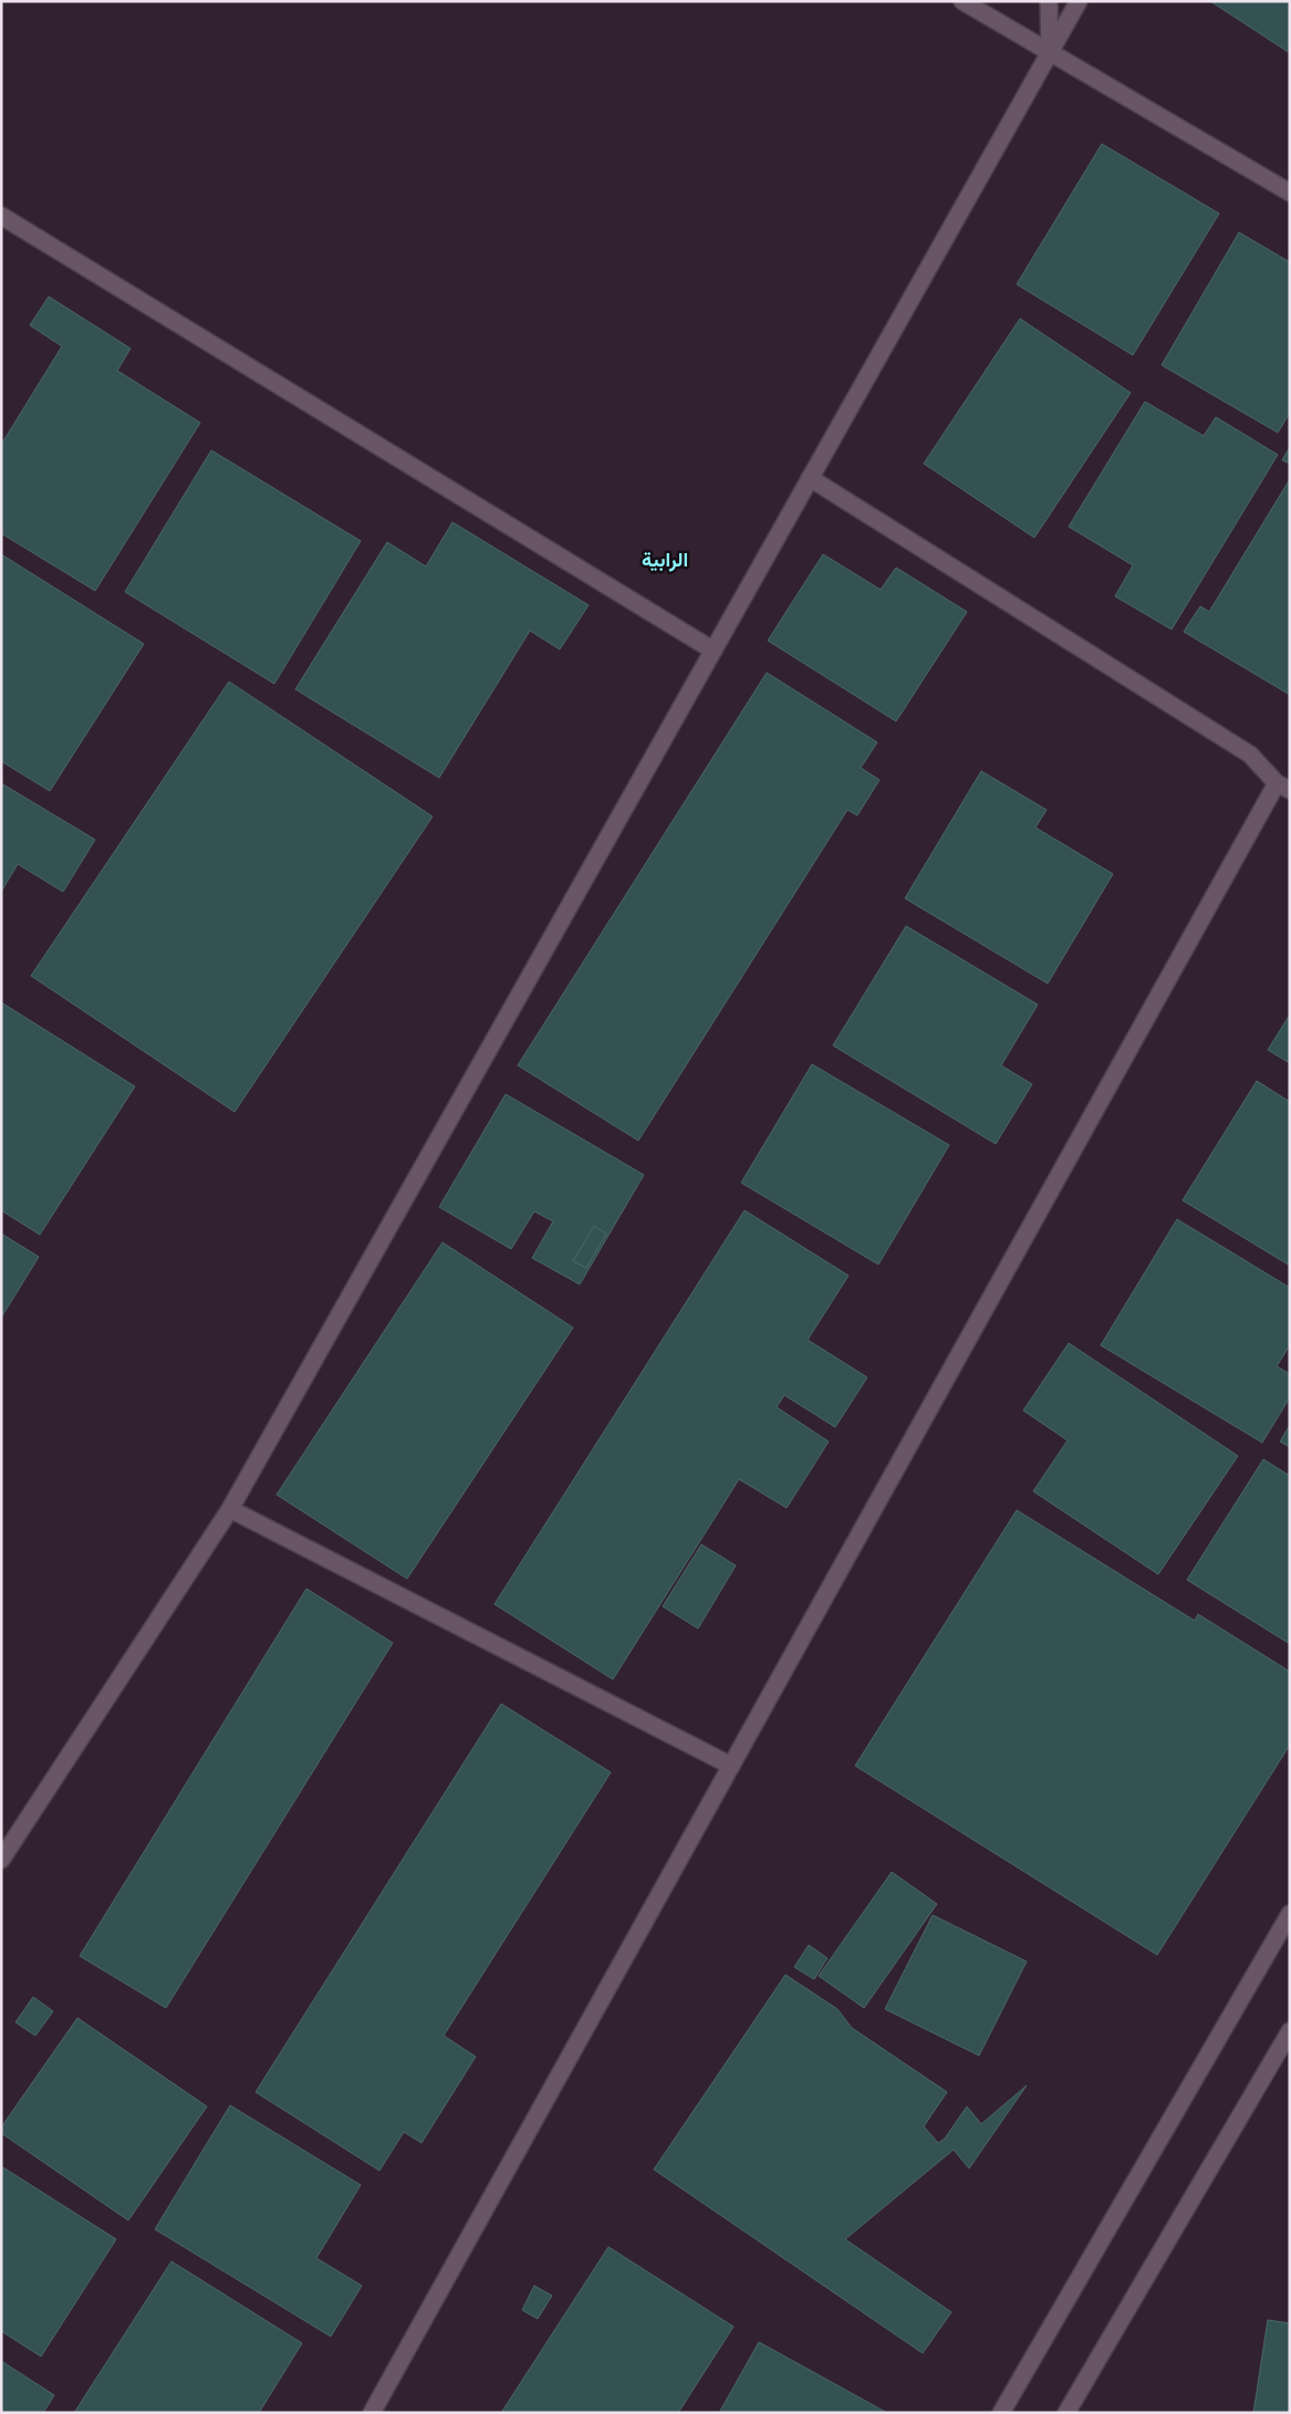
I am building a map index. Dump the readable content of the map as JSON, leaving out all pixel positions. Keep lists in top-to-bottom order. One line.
{"districts":["الرابية"]}
